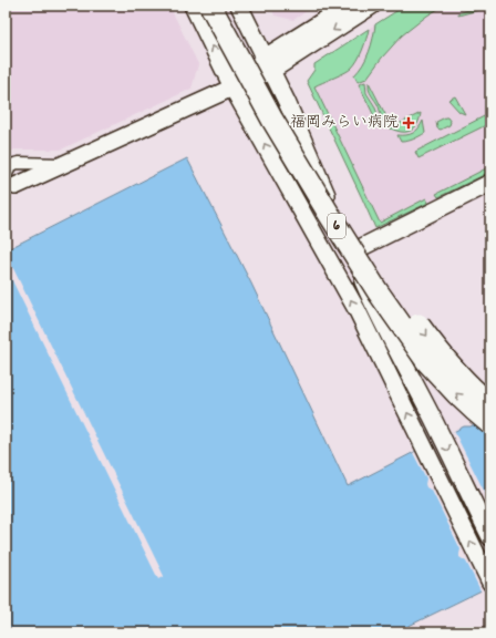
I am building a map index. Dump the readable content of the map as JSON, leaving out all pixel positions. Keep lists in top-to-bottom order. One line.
{"streets":{"highway":["6"]},"places":{"health":["福岡みらい病院"]}}
